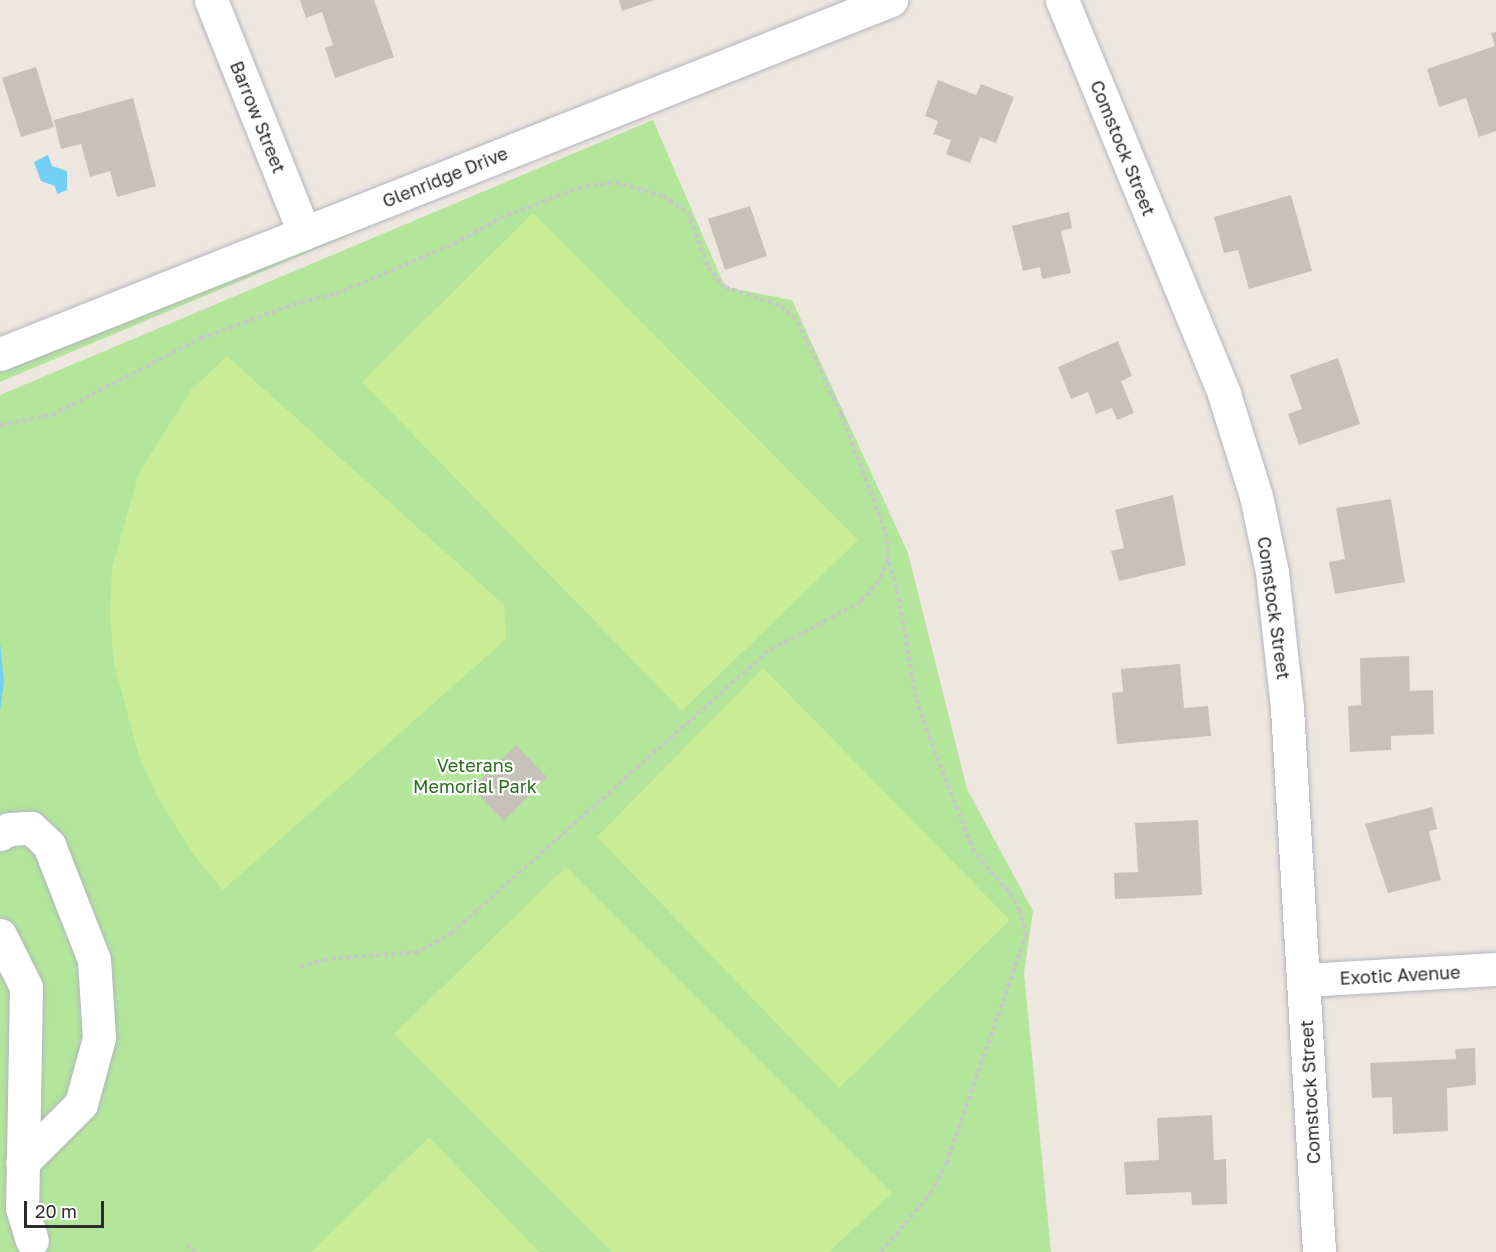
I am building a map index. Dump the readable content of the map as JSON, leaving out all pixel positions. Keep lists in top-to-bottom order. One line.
{"streets":{"street":["Barrow Street","Comstock Street","Glenridge Drive","Exotic Avenue"]},"crossings":[["Barrow Street","Glenridge Drive"],["Comstock Street","Exotic Avenue"]],"parks":["Veterans Memorial Park"],"scale_bar":"20 m"}
